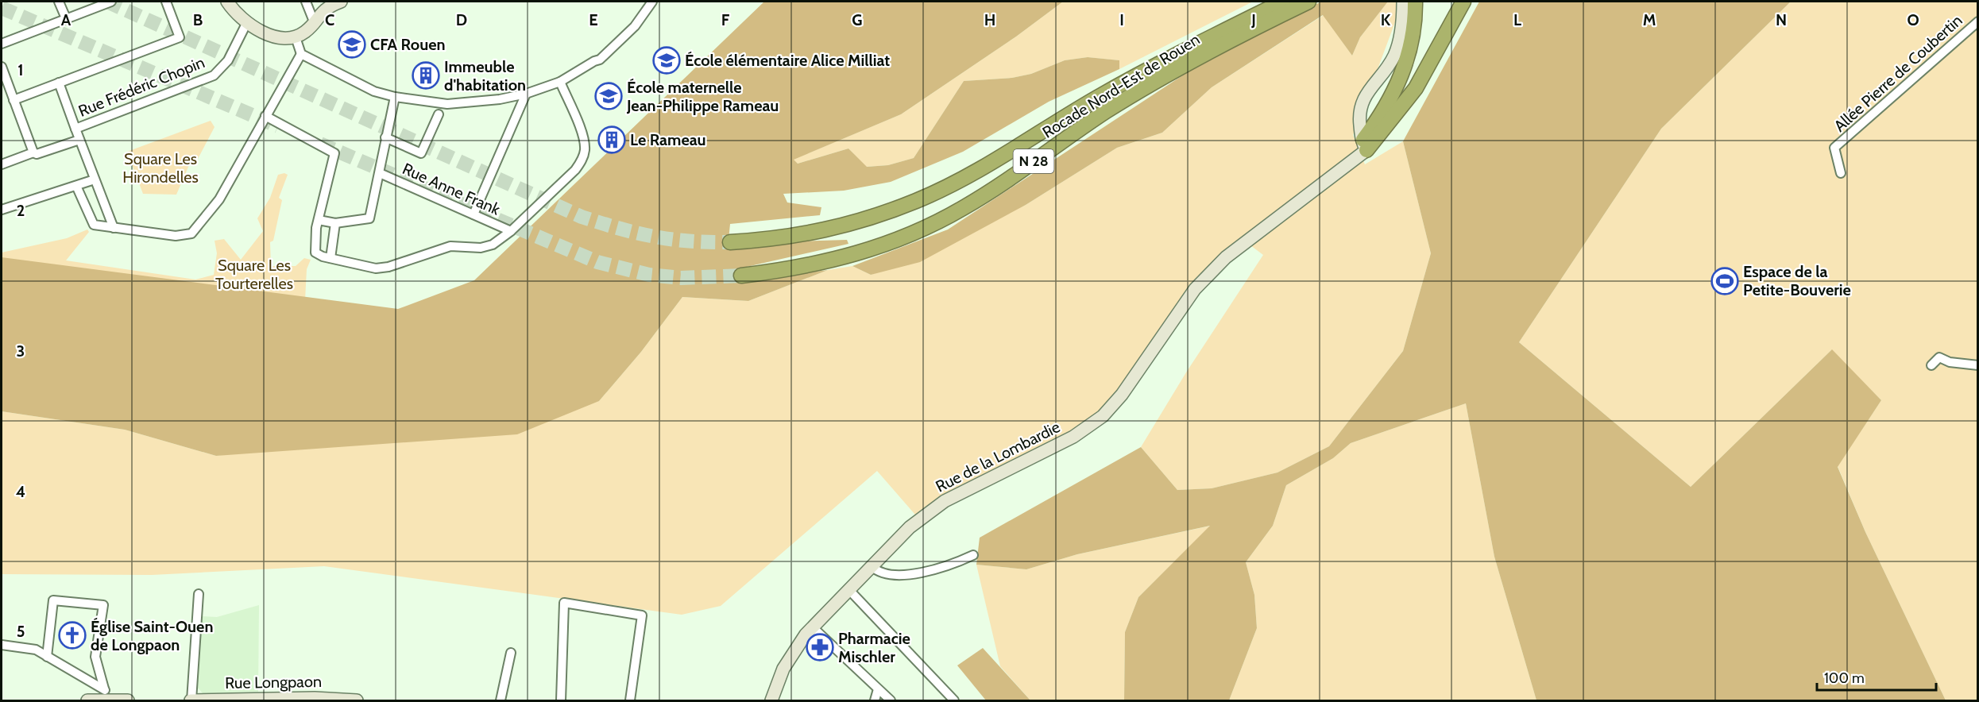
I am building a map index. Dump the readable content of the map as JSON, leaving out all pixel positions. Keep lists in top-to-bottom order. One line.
{"streets":{"highway":["Rocade Nord-Est de Rouen","N 28"],"main road":["Rue de la Lombardie","Rue Longpaon"],"street":["Allée Pierre de Coubertin","Rue Frédéric Chopin","Rue Anne Frank"]},"parks":["Square Les Hirondelles","Square Les Tourterelles"],"places":{"school or university":["CFA Rouen","École élémentaire Alice Milliat","École maternelle Jean-Philippe Rameau"],"building":["Immeuble d'habitation","Le Rameau"],"sports":["Espace de la Petite-Bouverie"],"church":["Église Saint-Ouen de Longpaon"],"pharmacy":["Pharmacie Mischler"]},"scale_bar":"100 m","grid":{"columns":["A","B","C","D","E","F","G","H","I","J","K","L","M","N","O"],"rows":["1","2","3","4","5"]}}
